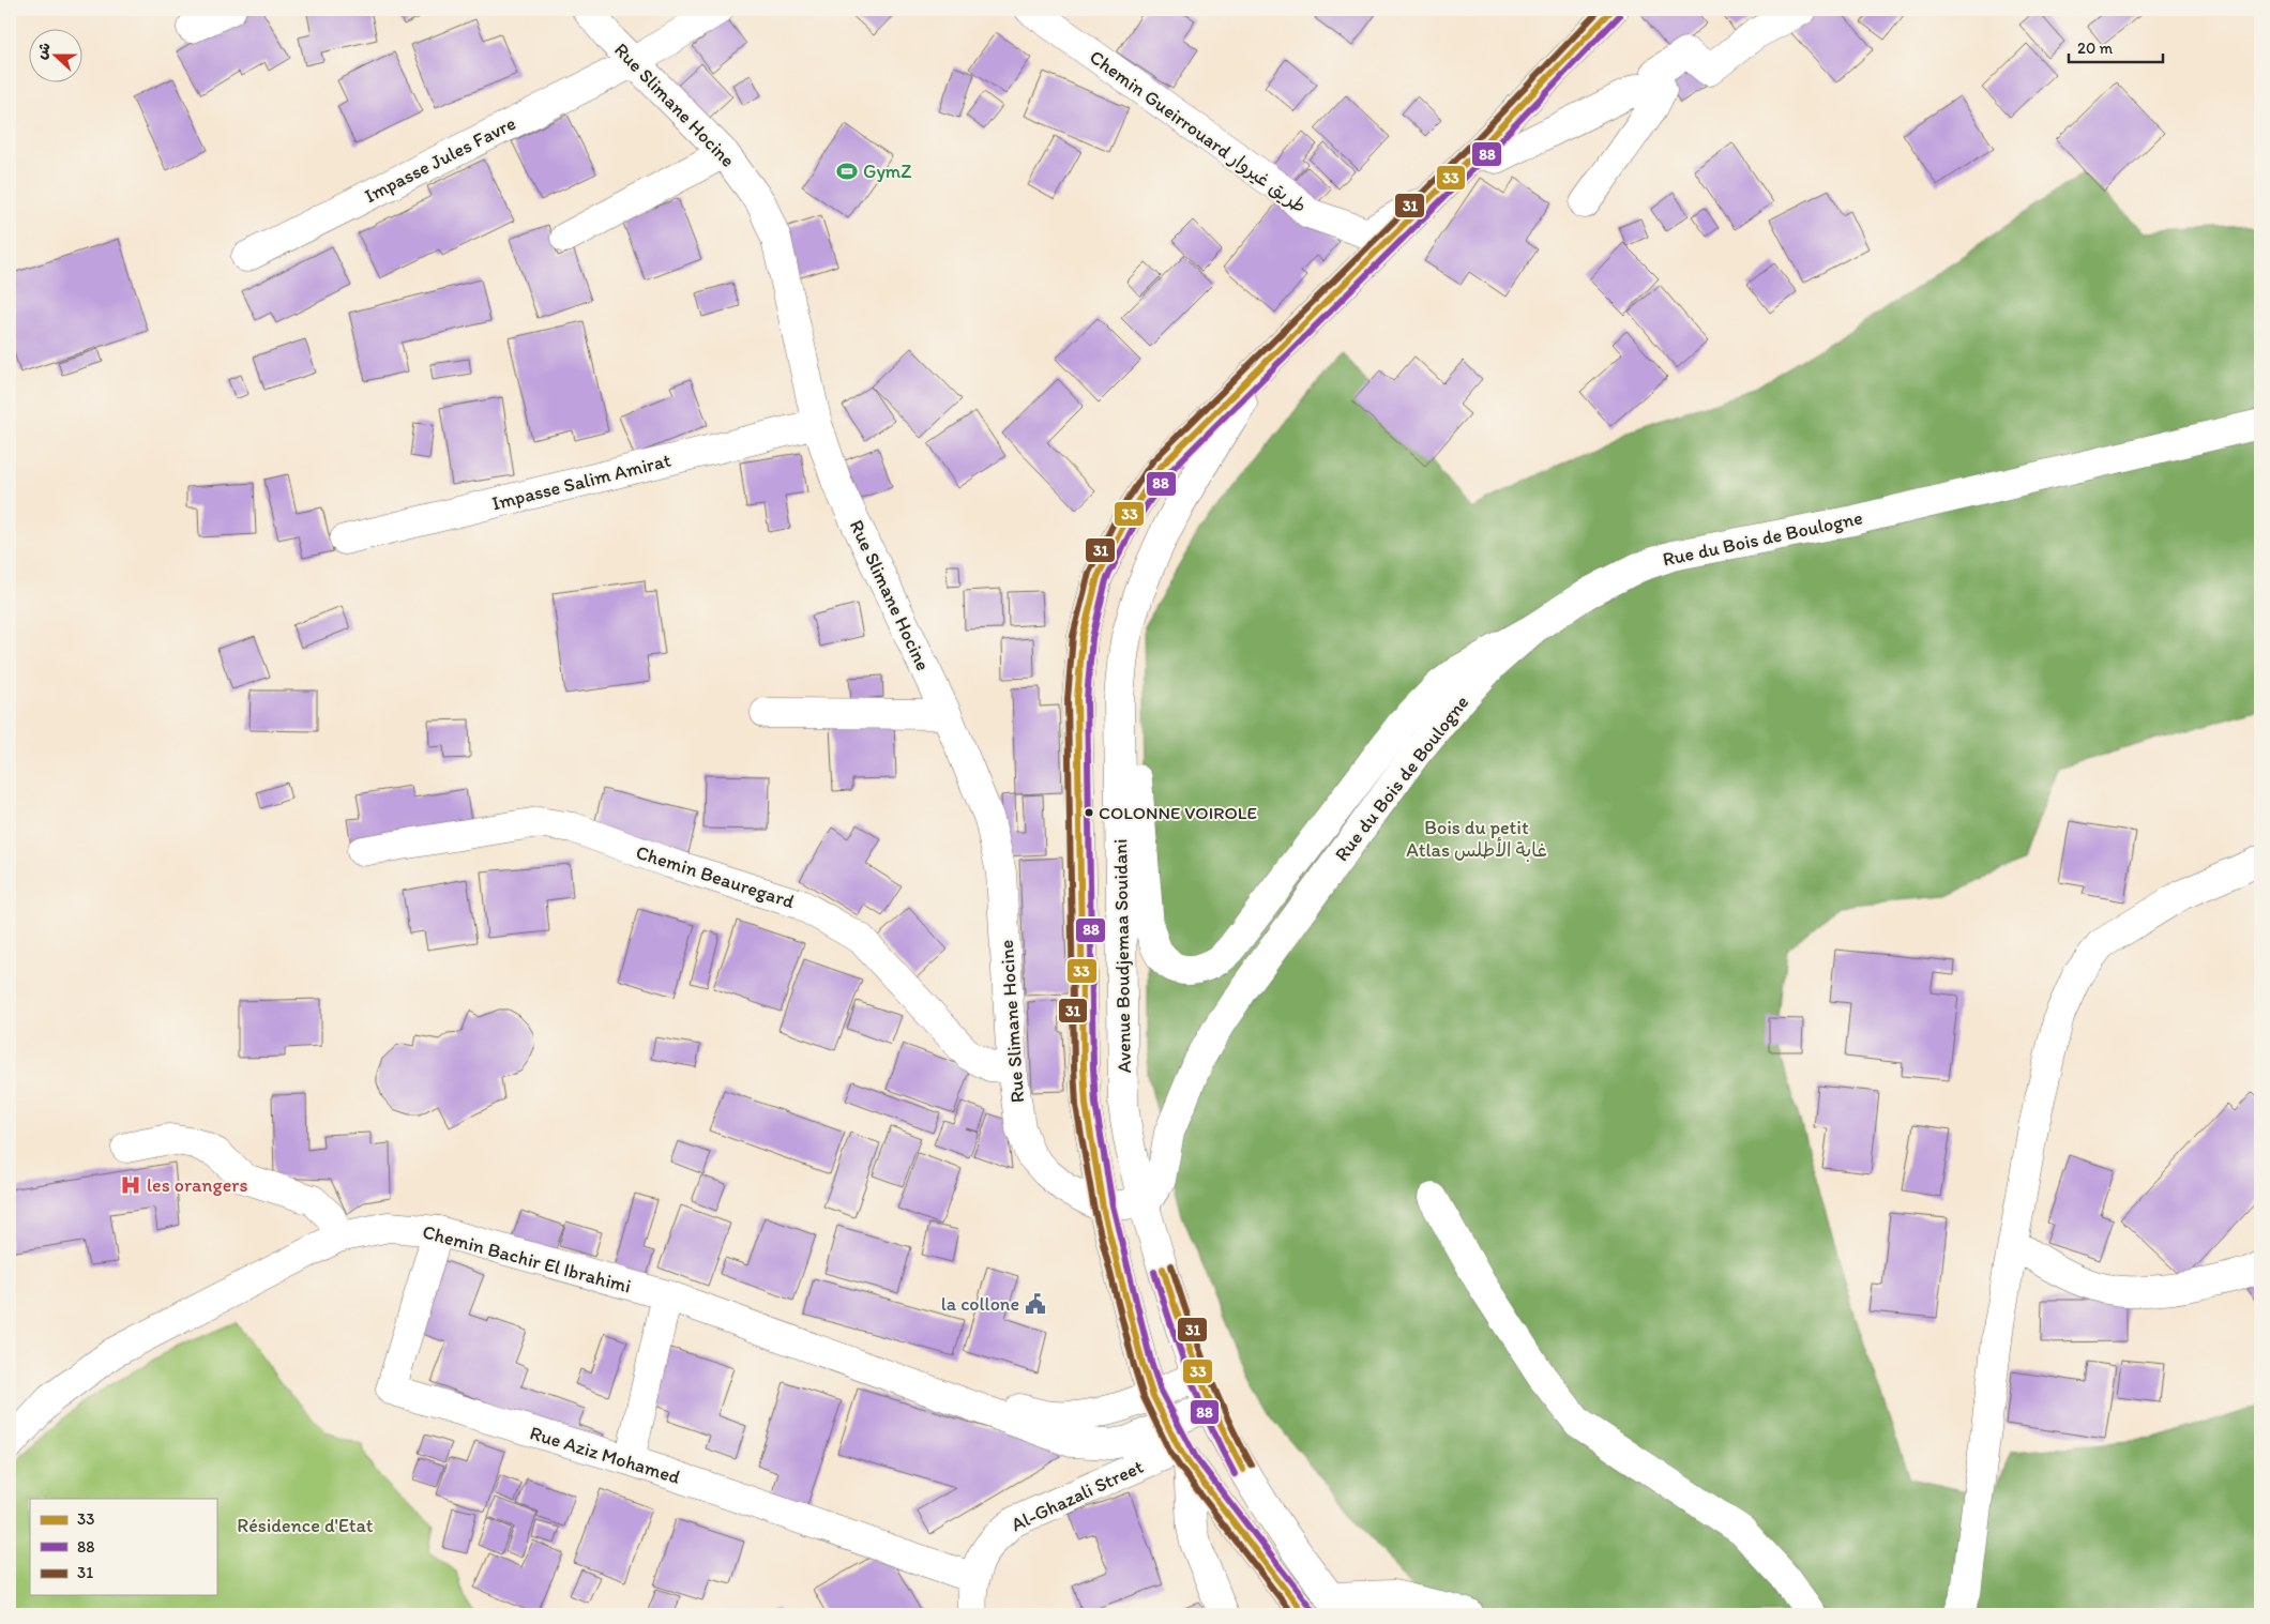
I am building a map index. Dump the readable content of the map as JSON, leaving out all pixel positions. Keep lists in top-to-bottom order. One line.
{"streets":{"street":["Rue Slimane Hocine","Chemin Gueirrouard طريق غيروار","Impasse Jules Favre","Impasse Salim Amirat","Rue du Bois de Boulogne","Chemin Beauregard","Avenue Boudjemaa Souidani","Chemin Bachir El Ibrahimi","Rue Aziz Mohamed","Al-Ghazali Street"]},"crossings":[["Rue Slimane Hocine","Impasse Jules Favre"],["Rue Slimane Hocine","Impasse Salim Amirat"],["Rue Slimane Hocine","Chemin Beauregard"],["Rue Slimane Hocine","Avenue Boudjemaa Souidani"],["Rue du Bois de Boulogne","Avenue Boudjemaa Souidani"],["Avenue Boudjemaa Souidani","Chemin Bachir El Ibrahimi"],["Avenue Boudjemaa Souidani","Al-Ghazali Street"],["Chemin Bachir El Ibrahimi","Rue Aziz Mohamed"],["Chemin Bachir El Ibrahimi","Al-Ghazali Street"],["Rue Aziz Mohamed","Al-Ghazali Street"]],"parks":["Bois du petit Atlas غابة الأطلس","Résidence d'Etat"],"places":{"sports":["GymZ"],"other":["COLONNE VOIROLE"],"hospital":["les orangers"],"public building":["la collone"]},"lines":["transit line 33","transit line 31","transit line 88"],"legend":["33","88","31"],"scale_bar":"20 m","north":"left"}
